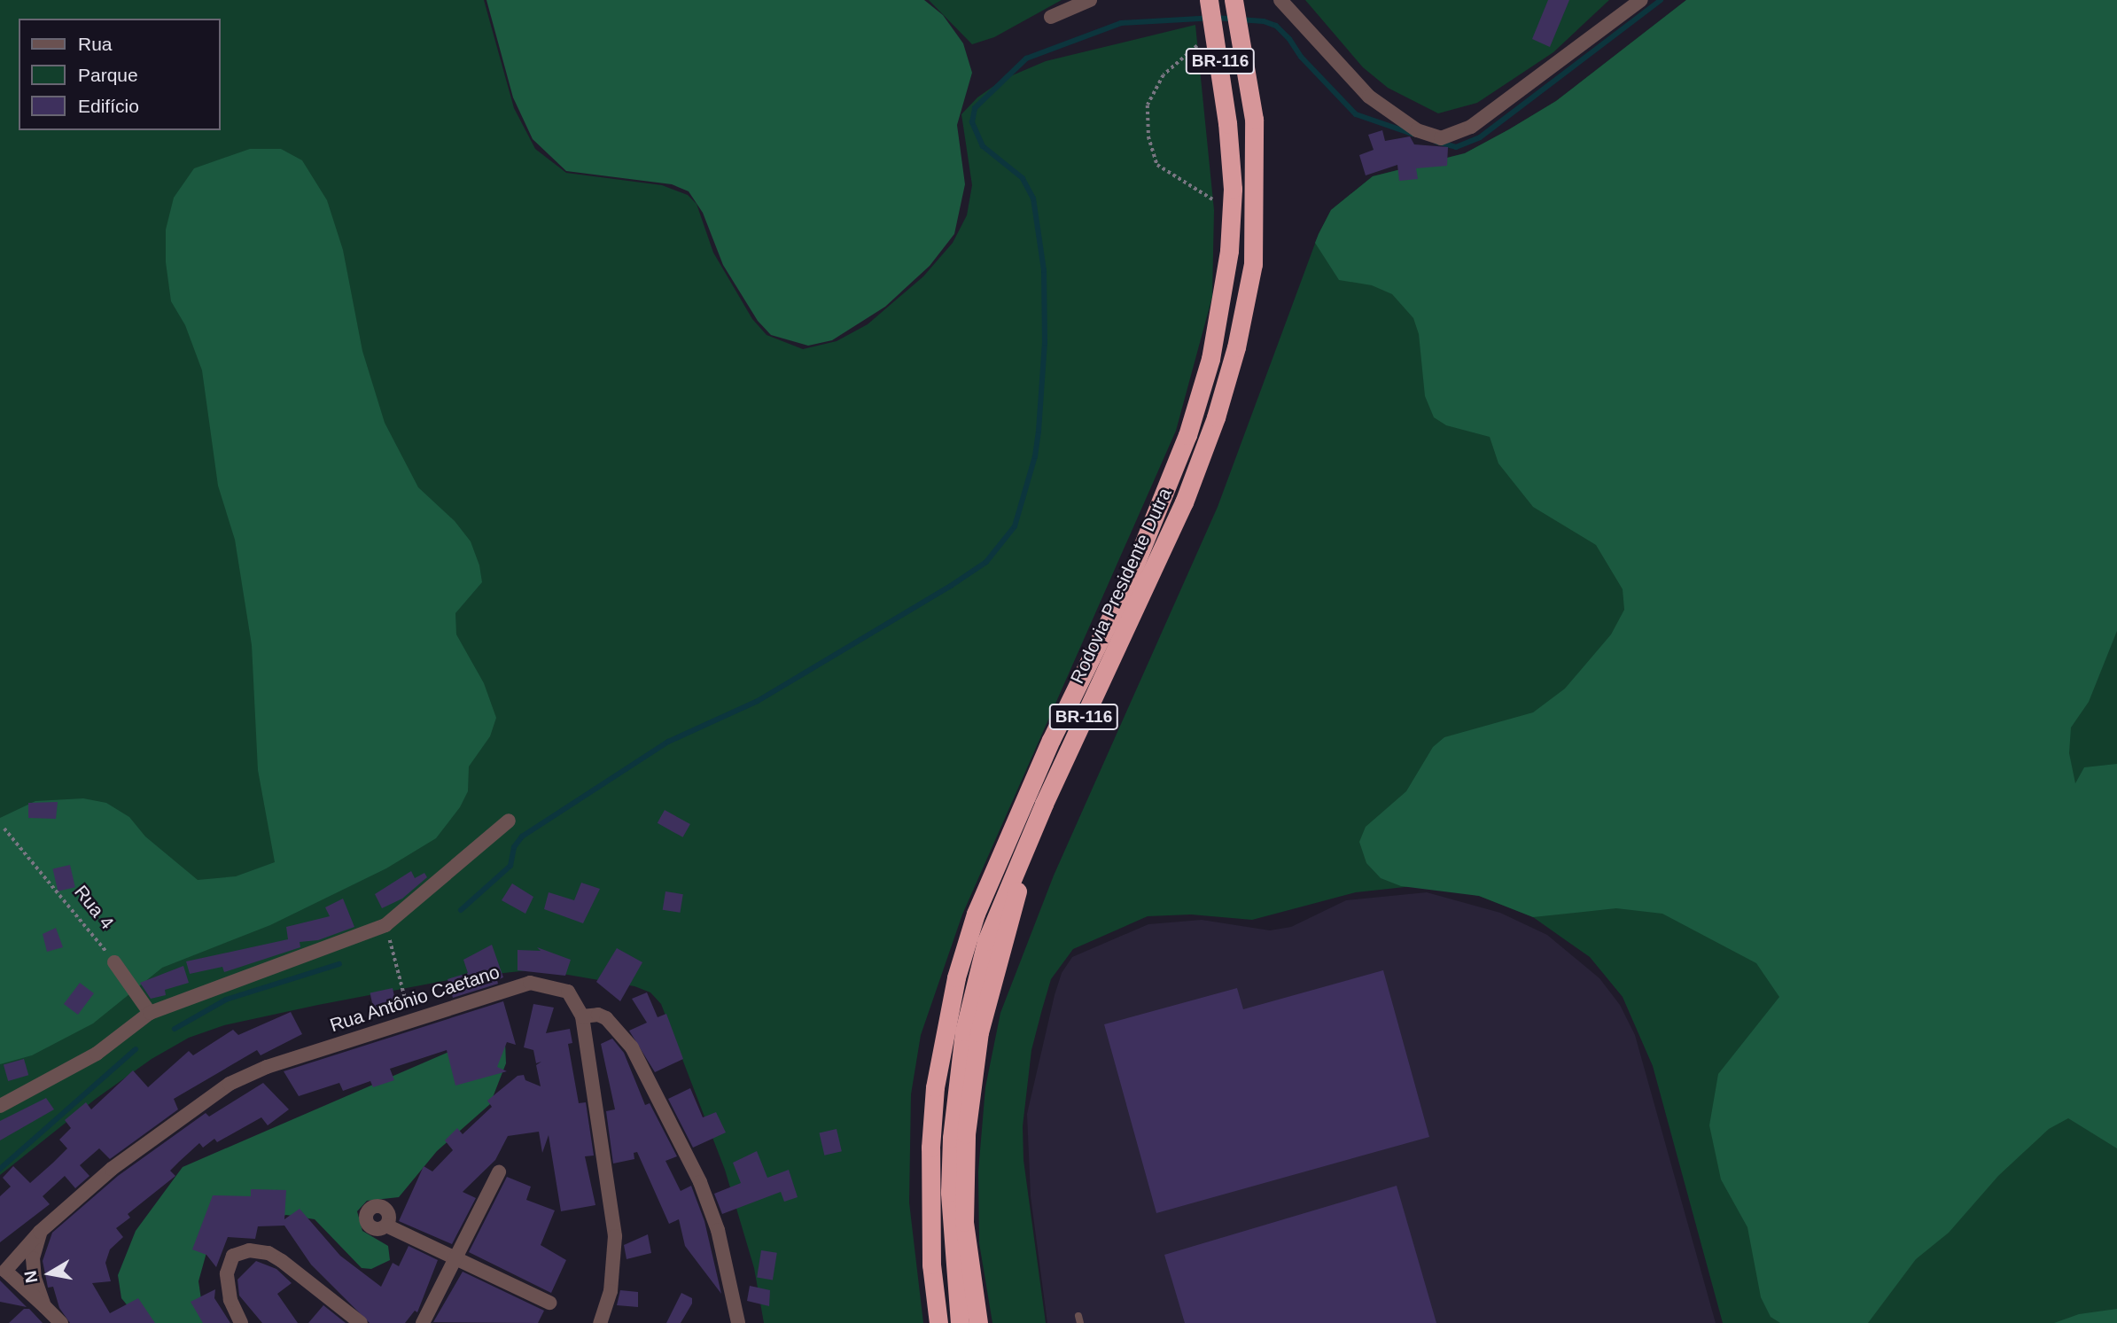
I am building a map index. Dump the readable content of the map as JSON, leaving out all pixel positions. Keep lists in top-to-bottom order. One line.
{"streets":{"highway":["BR-116","Rodovia Presidente Dutra"],"street":["Rua Antônio Caetano"],"path":["Rua 4"]},"legend":["Rua","Parque","Edifício"],"north":"left"}
